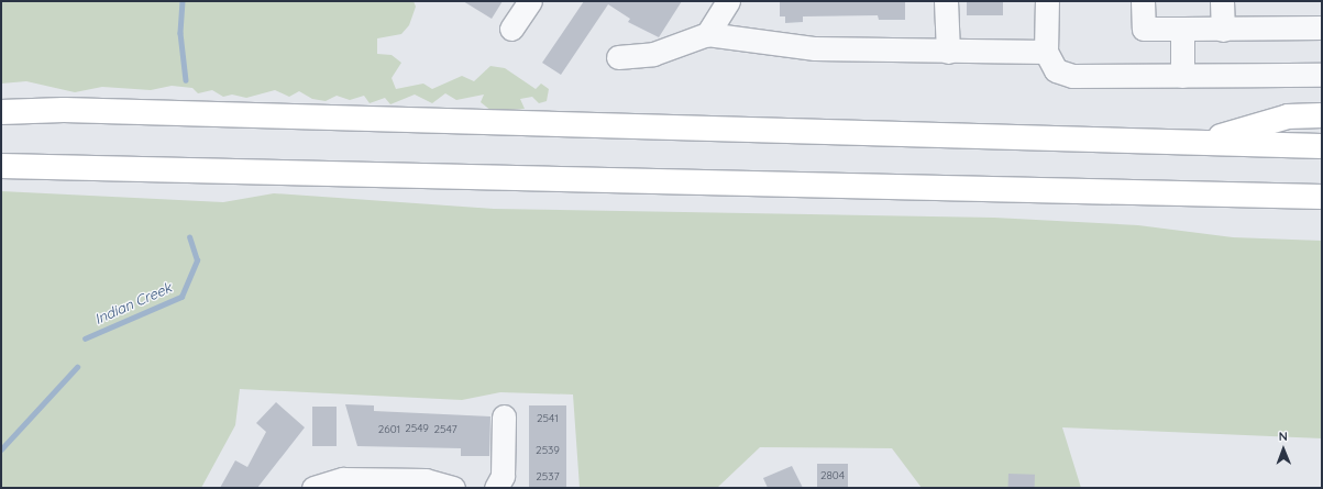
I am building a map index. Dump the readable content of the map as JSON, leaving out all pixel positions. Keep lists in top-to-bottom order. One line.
{"water":["Indian Creek"],"house_numbers":["2541","2549","2601","2547","2539","2804","2537"],"north":"top"}
